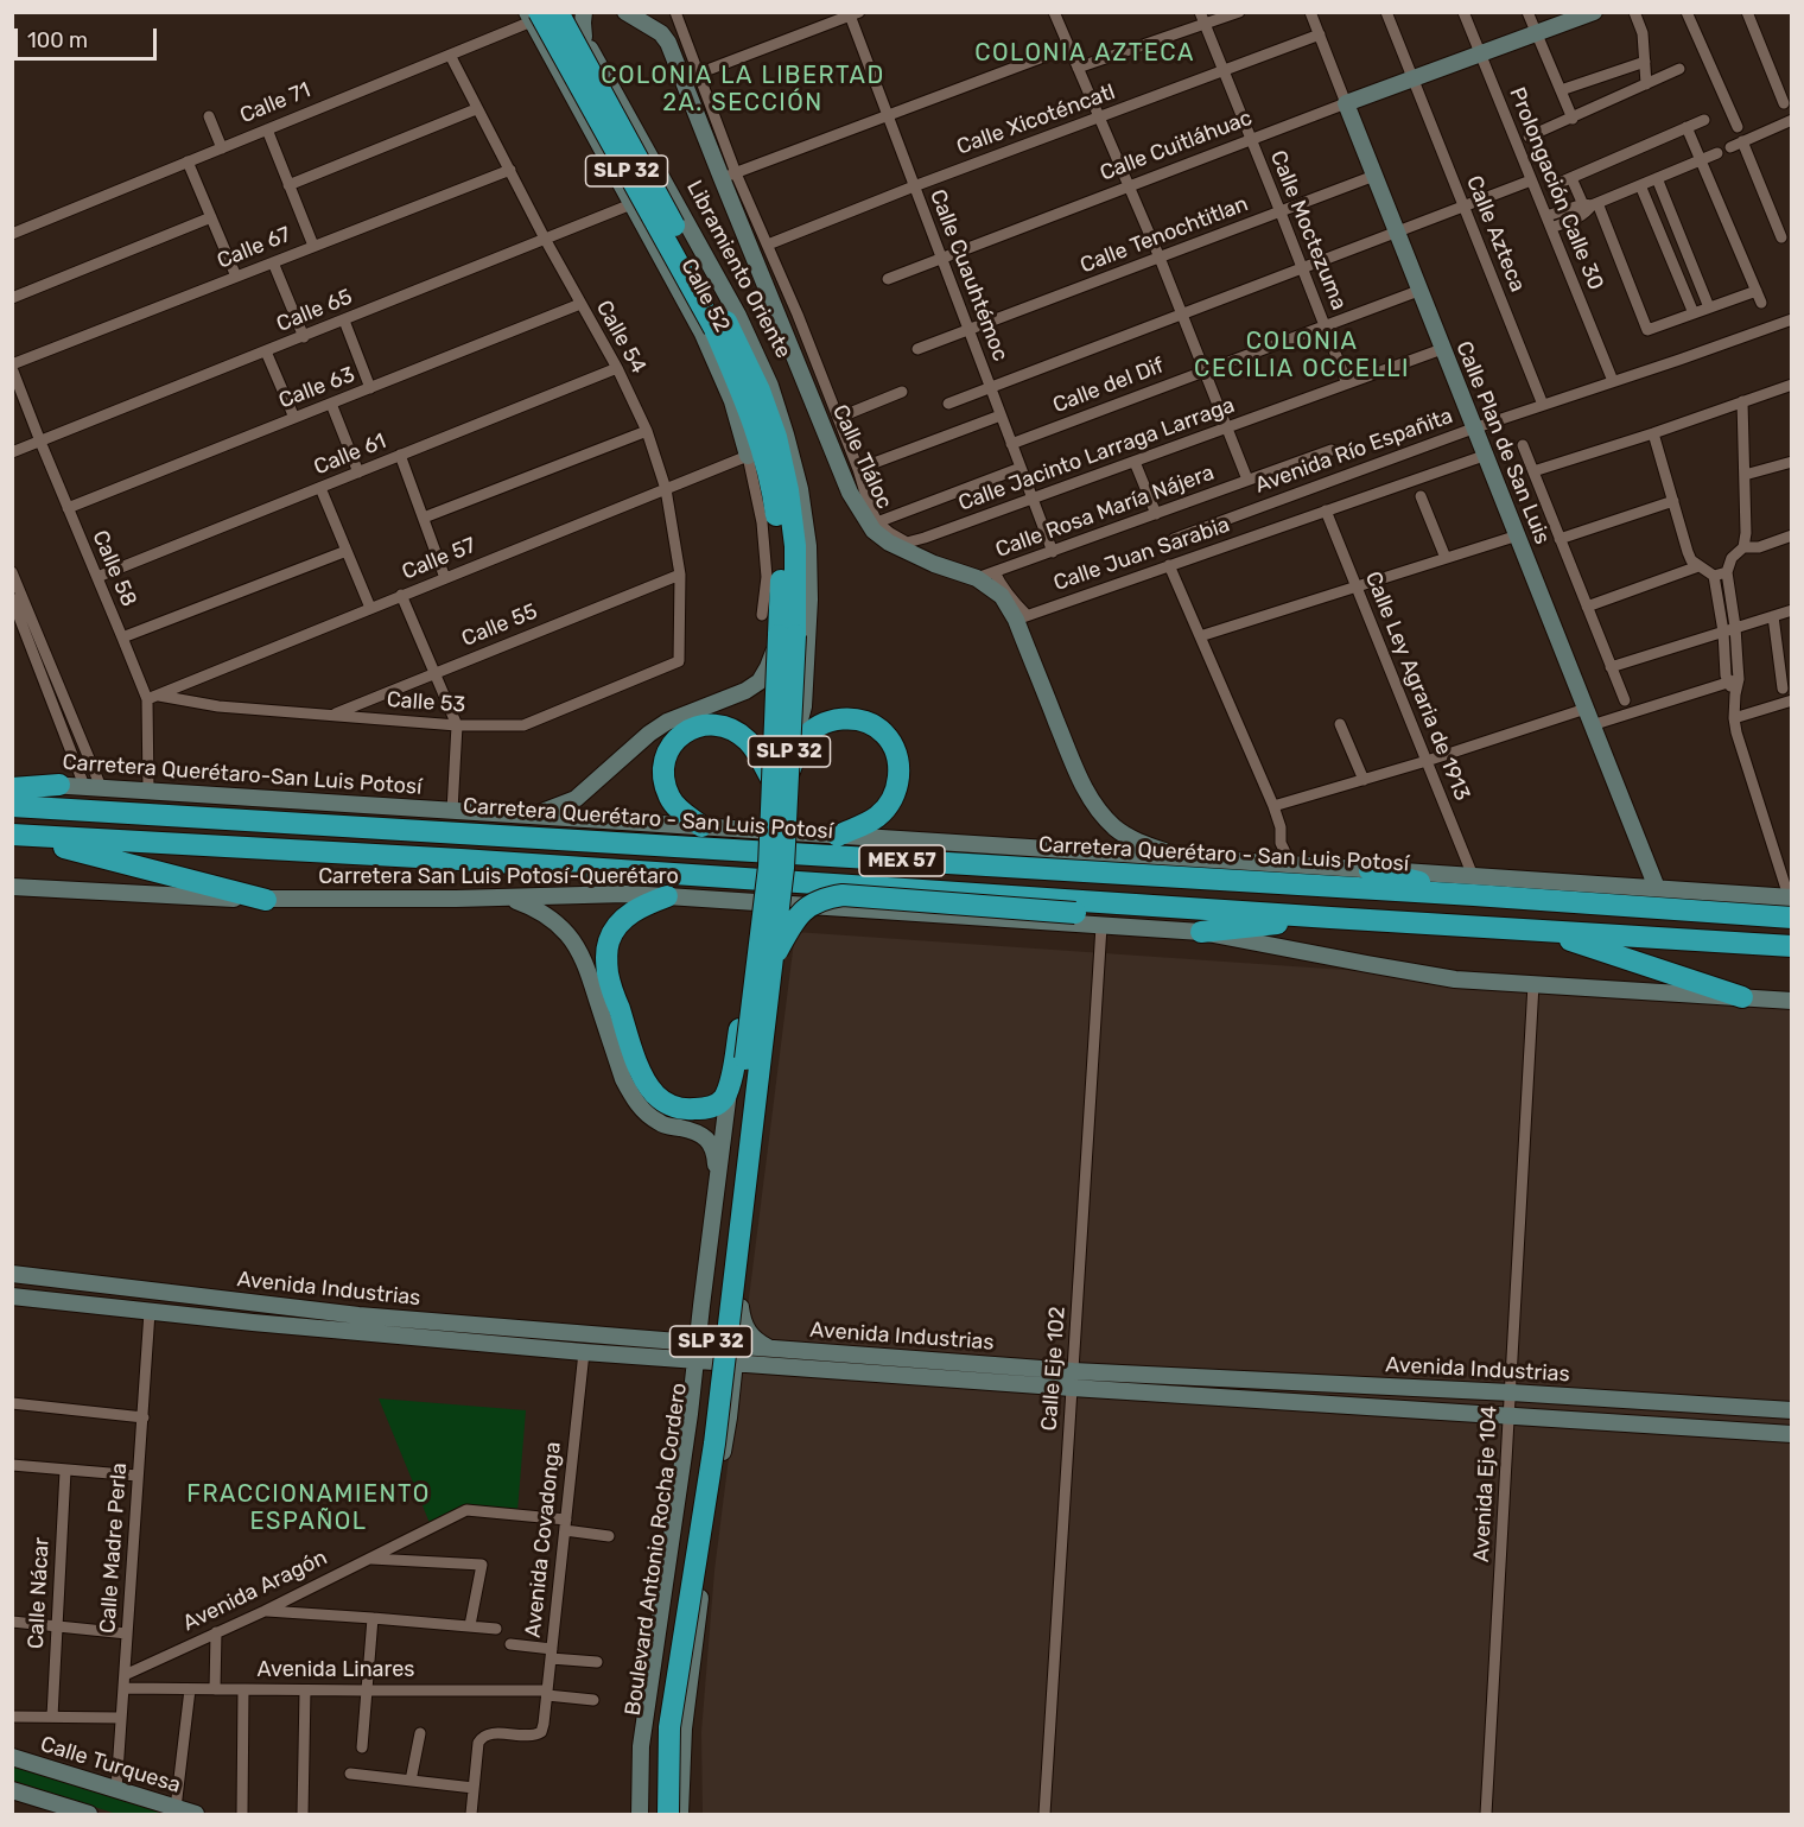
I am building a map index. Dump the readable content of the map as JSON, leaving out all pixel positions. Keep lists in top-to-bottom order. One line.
{"streets":{"highway":["SLP 32","Libramiento Oriente","Carretera Querétaro - San Luis Potosí","MEX 57","Boulevard Antonio Rocha Cordero"],"main road":["Calle 71","Calle Cuitláhuac","Calle 52","Calle Plan de San Luis","Calle Tláloc","Carretera Querétaro-San Luis Potosí","Carretera San Luis Potosí-Querétaro","Avenida Industrias","Calle Turquesa"],"street":["Calle Xicoténcatl","Prolongación Calle 30","Calle Moctezuma","Calle Azteca","Calle Tenochtitlan","Calle 67","Calle Cuauhtémoc","Calle 65","Calle 54","Calle del Dif","Calle 63","Avenida Río Españita","Calle 61","Calle Jacinto Larraga Larraga","Calle Rosa María Nájera","Calle Juan Sarabia","Calle 57","Calle 58","Calle 55","Calle Ley Agraria de 1913","Calle 53","Calle Eje 102","Avenida Eje 104","Avenida Covadonga","Calle Madre Perla","Avenida Aragón","Calle Nácar","Avenida Linares"]},"crossings":[["Calle 71","Libramiento Oriente"],["Calle 71","Calle 52"],["Calle 71","Calle 54"],["Calle Xicoténcatl","Calle Moctezuma"],["Calle Xicoténcatl","Calle Cuauhtémoc"],["Calle Xicoténcatl","Calle Plan de San Luis"],["Calle Xicoténcatl","Calle Tláloc"],["Calle Cuitláhuac","Prolongación Calle 30"],["Calle Cuitláhuac","Calle Moctezuma"],["Calle Cuitláhuac","Calle Azteca"],["Calle Cuitláhuac","Calle Cuauhtémoc"],["Calle Cuitláhuac","Calle Plan de San Luis"],["SLP 32","Libramiento Oriente"],["SLP 32","Boulevard Antonio Rocha Cordero"],["Prolongación Calle 30","Avenida Río Españita"],["Calle Moctezuma","Calle Tenochtitlan"],["Calle Moctezuma","Calle del Dif"],["Calle Moctezuma","Calle Jacinto Larraga Larraga"],["Calle Azteca","Avenida Río Españita"],["Calle Tenochtitlan","Calle Cuauhtémoc"],["Calle Tenochtitlan","Calle Plan de San Luis"],["Calle 67","Calle 54"],["Calle 67","Calle 58"],["Libramiento Oriente","Calle 52"],["Calle Cuauhtémoc","Calle del Dif"],["Calle Cuauhtémoc","Calle Jacinto Larraga Larraga"],["Calle Cuauhtémoc","Calle Rosa María Nájera"],["Calle 52","Calle 65"],["Calle 52","Calle 57"],["Calle 65","Calle 54"],["Calle 65","Calle 58"],["Calle 54","Calle 63"],["Calle 54","Calle 61"],["Calle 54","Calle 57"],["Calle 54","Calle 55"],["Calle 54","Calle 53"],["Calle del Dif","Calle Plan de San Luis"],["Calle 63","Calle 58"],["Calle Plan de San Luis","Avenida Río Españita"],["Calle Plan de San Luis","Calle Jacinto Larraga Larraga"],["Calle Plan de San Luis","Calle Juan Sarabia"],["Avenida Río Españita","Calle Juan Sarabia"],["Calle 61","Calle 58"],["Calle Jacinto Larraga Larraga","Calle Tláloc"],["Calle Tláloc","Calle Rosa María Nájera"],["Calle Tláloc","Calle Juan Sarabia"],["Calle Tláloc","Carretera Querétaro-San Luis Potosí"],["Calle Juan Sarabia","Calle Ley Agraria de 1913"],["Calle 57","Calle 58"],["Calle 57","Calle 53"],["Calle 58","Carretera Querétaro-San Luis Potosí"],["Calle 55","Calle 53"],["Calle Ley Agraria de 1913","Carretera Querétaro - San Luis Potosí"],["Carretera San Luis Potosí-Querétaro","Calle Eje 102"],["Carretera San Luis Potosí-Querétaro","Avenida Eje 104"],["Avenida Industrias","Calle Eje 102"],["Avenida Industrias","Avenida Eje 104"],["Avenida Industrias","Avenida Covadonga"],["Avenida Industrias","Calle Madre Perla"],["Avenida Industrias","Boulevard Antonio Rocha Cordero"],["Avenida Covadonga","Avenida Aragón"],["Avenida Covadonga","Avenida Linares"],["Calle Madre Perla","Avenida Aragón"],["Calle Madre Perla","Avenida Linares"],["Calle Madre Perla","Calle Turquesa"]],"districts":["COLONIA AZTECA","COLONIA LA LIBERTAD 2A. SECCIÓN","COLONIA CECILIA OCCELLI","FRACCIONAMIENTO ESPAÑOL"],"scale_bar":"100 m"}
